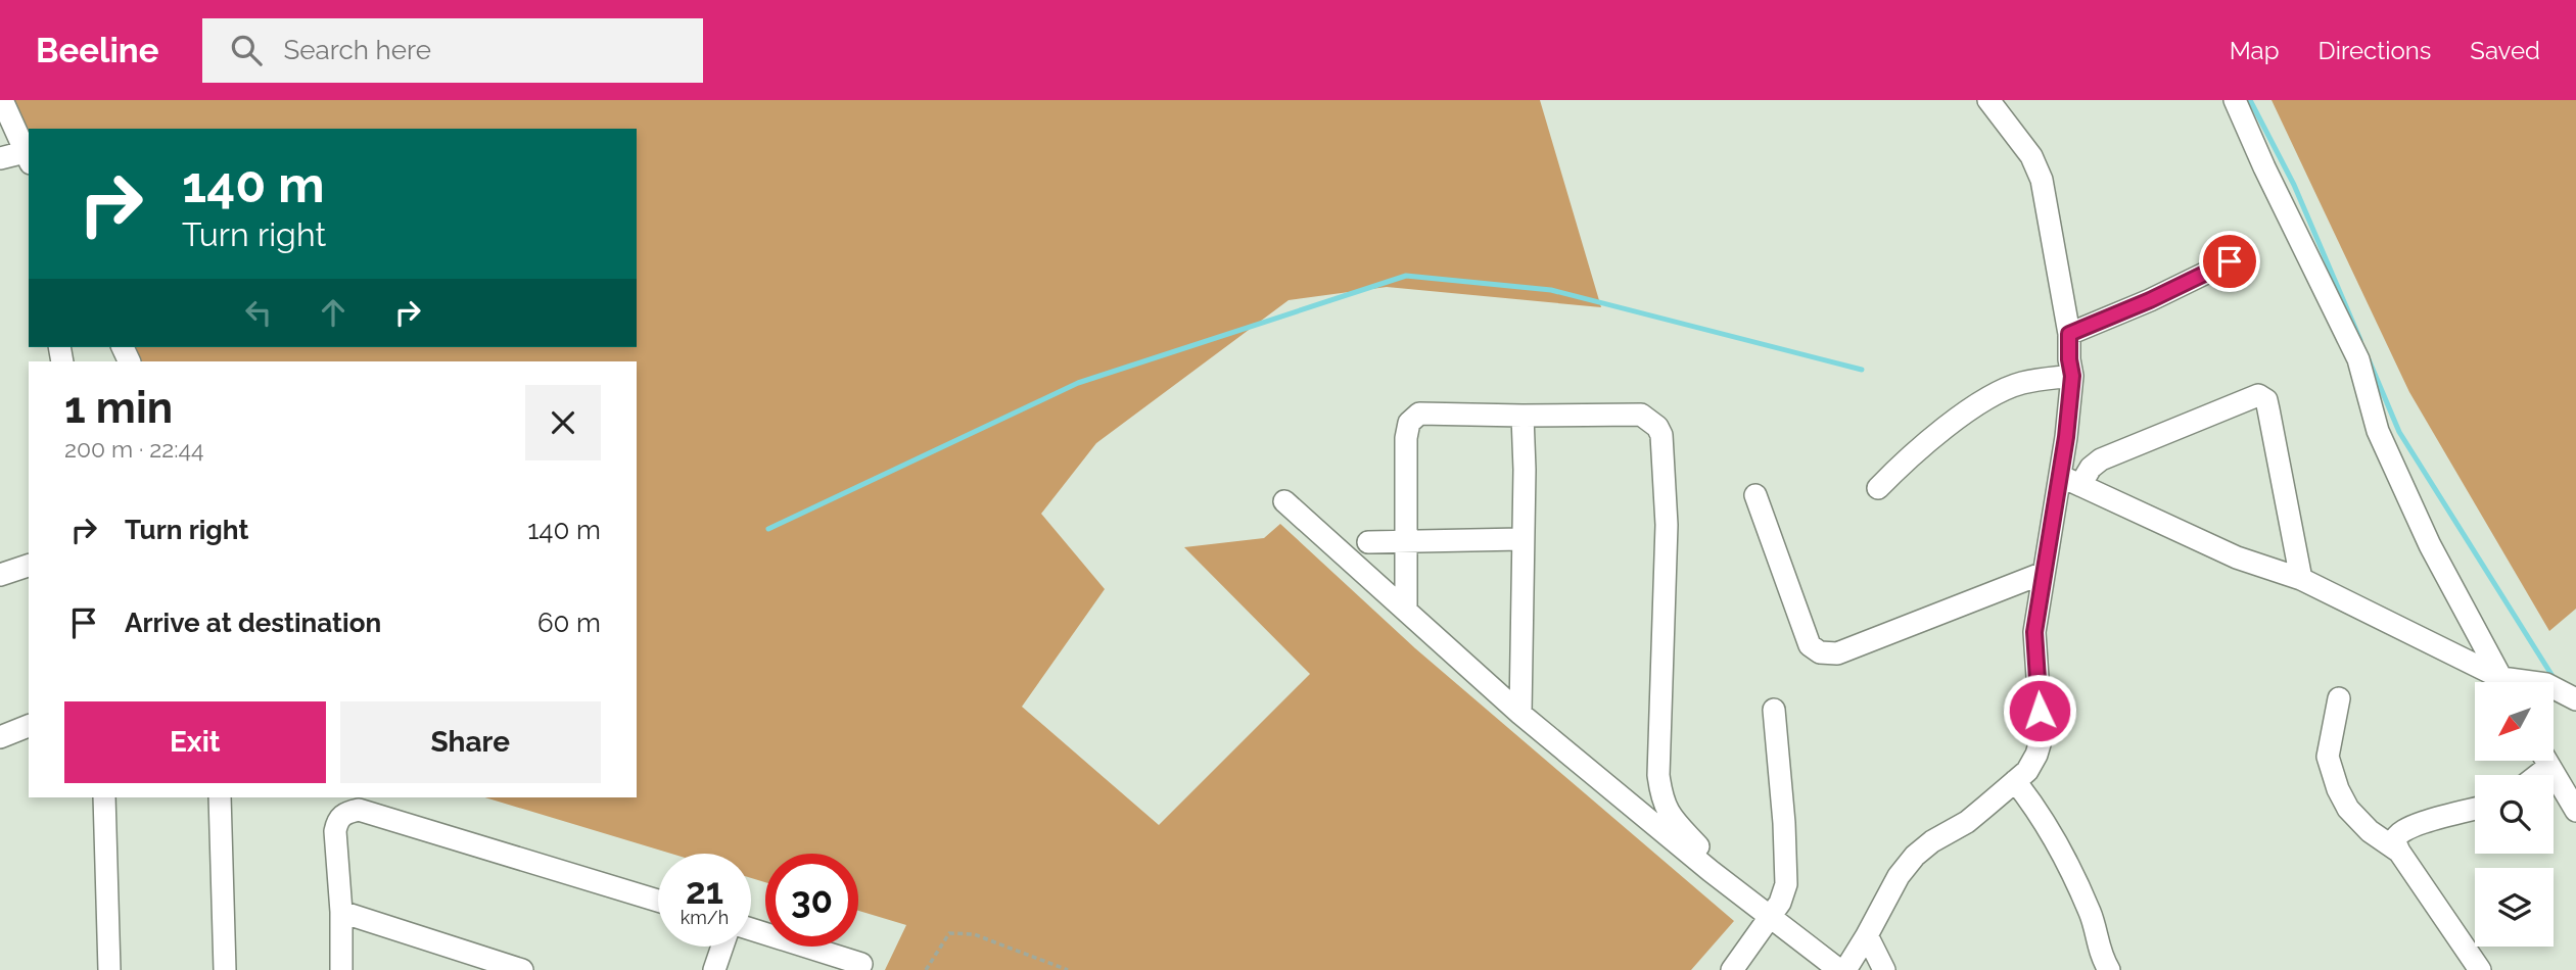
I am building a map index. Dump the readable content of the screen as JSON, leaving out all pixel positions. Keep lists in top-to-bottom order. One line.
{"north":"bottom left","page":{"header":"Beeline","search":"Search here","nav":["Map","Directions","Saved"],"turn":["140 m","Turn right"],"heading":["1 min","200 m · 22:44"],"list":[{"name":"Turn right","value":"140 m"},{"name":"Arrive at destination","value":"60 m"}],"buttons":["Exit","Share"],"speed":"21 km/h","limit":"30"}}
